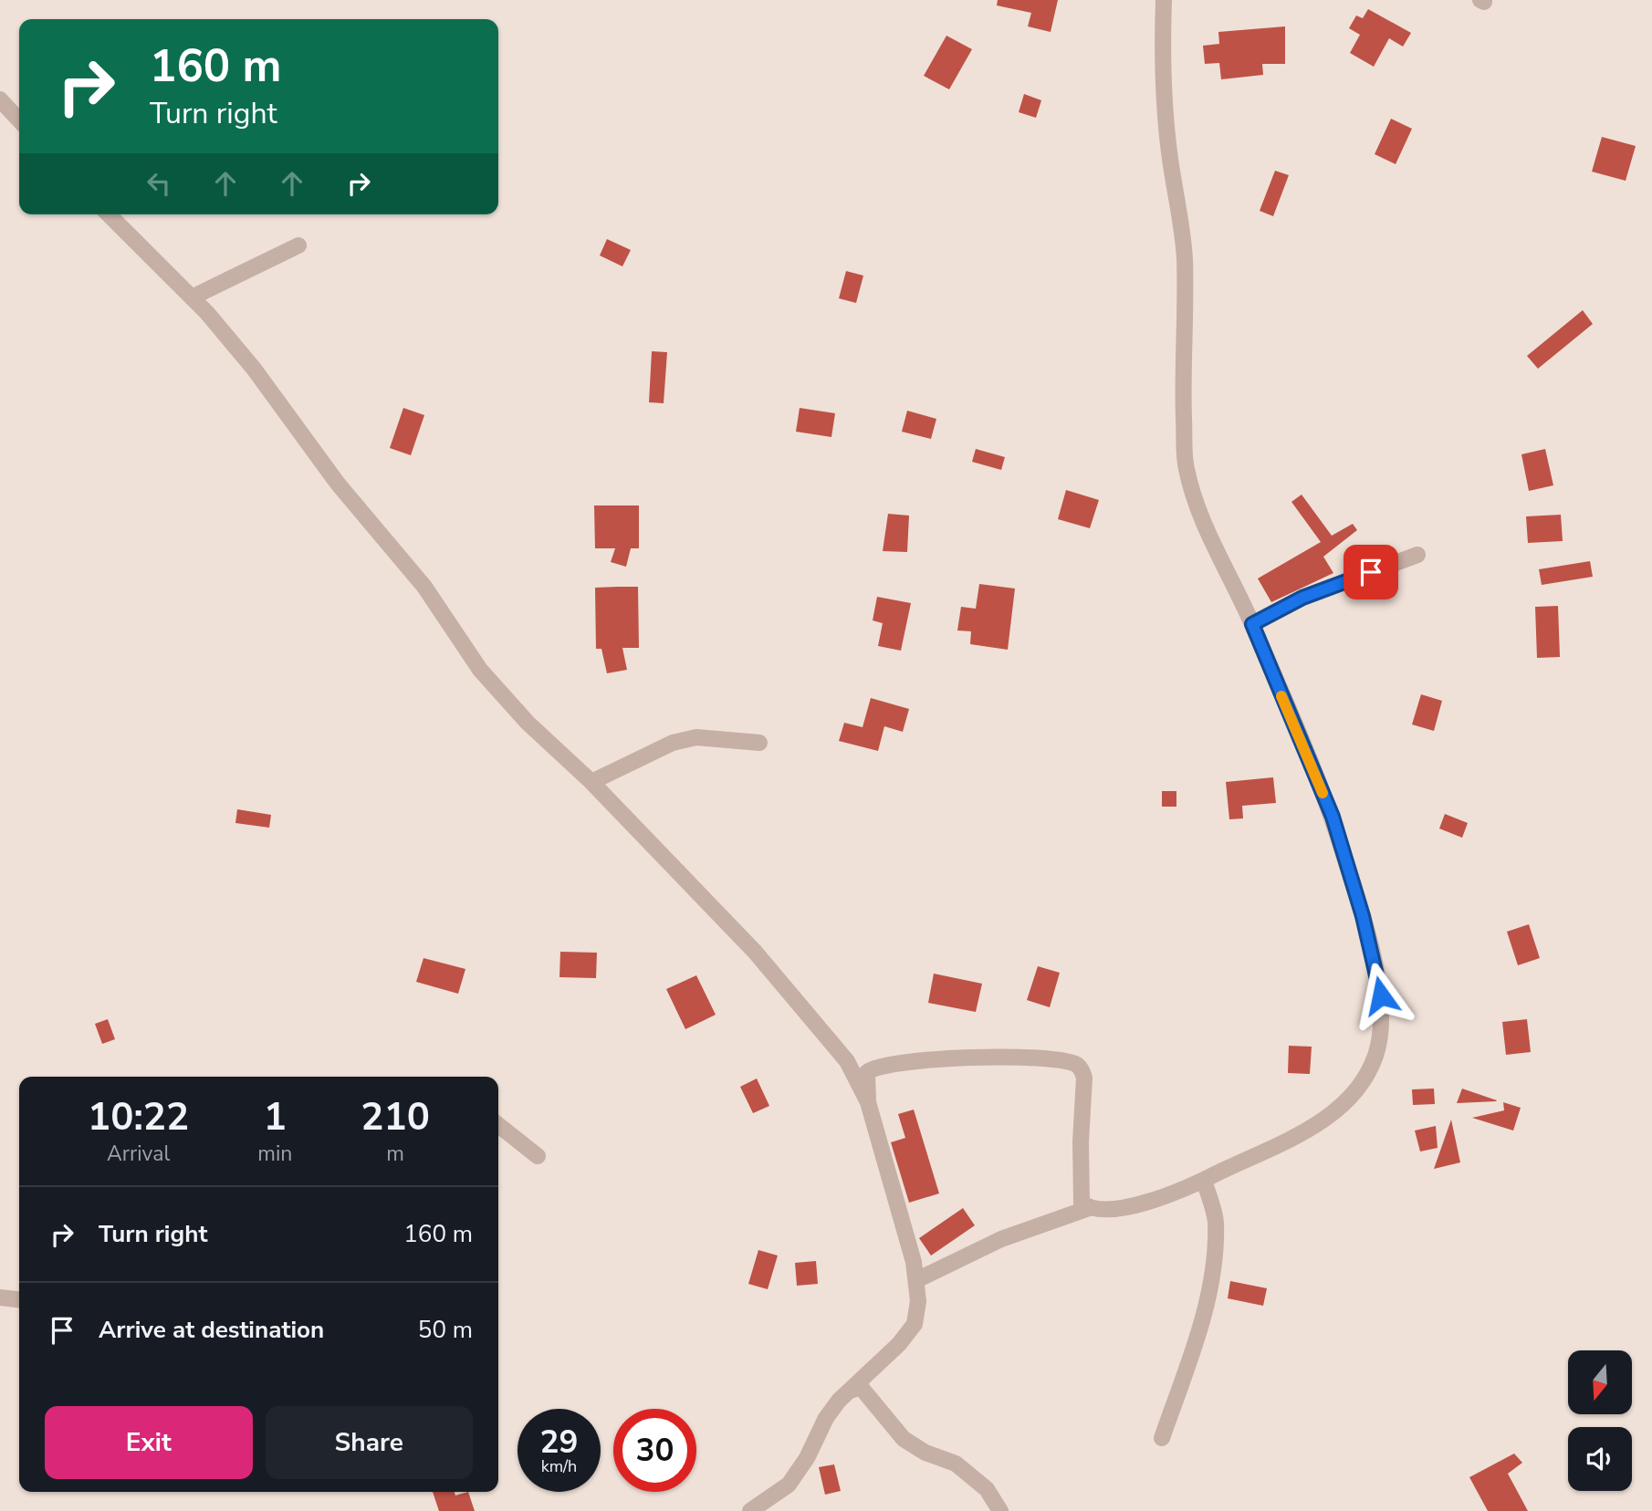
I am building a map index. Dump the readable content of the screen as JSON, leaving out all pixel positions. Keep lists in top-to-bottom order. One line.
{"north":"bottom","page":{"turn":["160 m","Turn right"],"eta":["10:22","Arrival","1","min","210","m"],"list":[{"name":"Turn right","value":"160 m"},{"name":"Arrive at destination","value":"50 m"}],"buttons":["Exit","Share"],"speed":"29 km/h","limit":"30"}}
